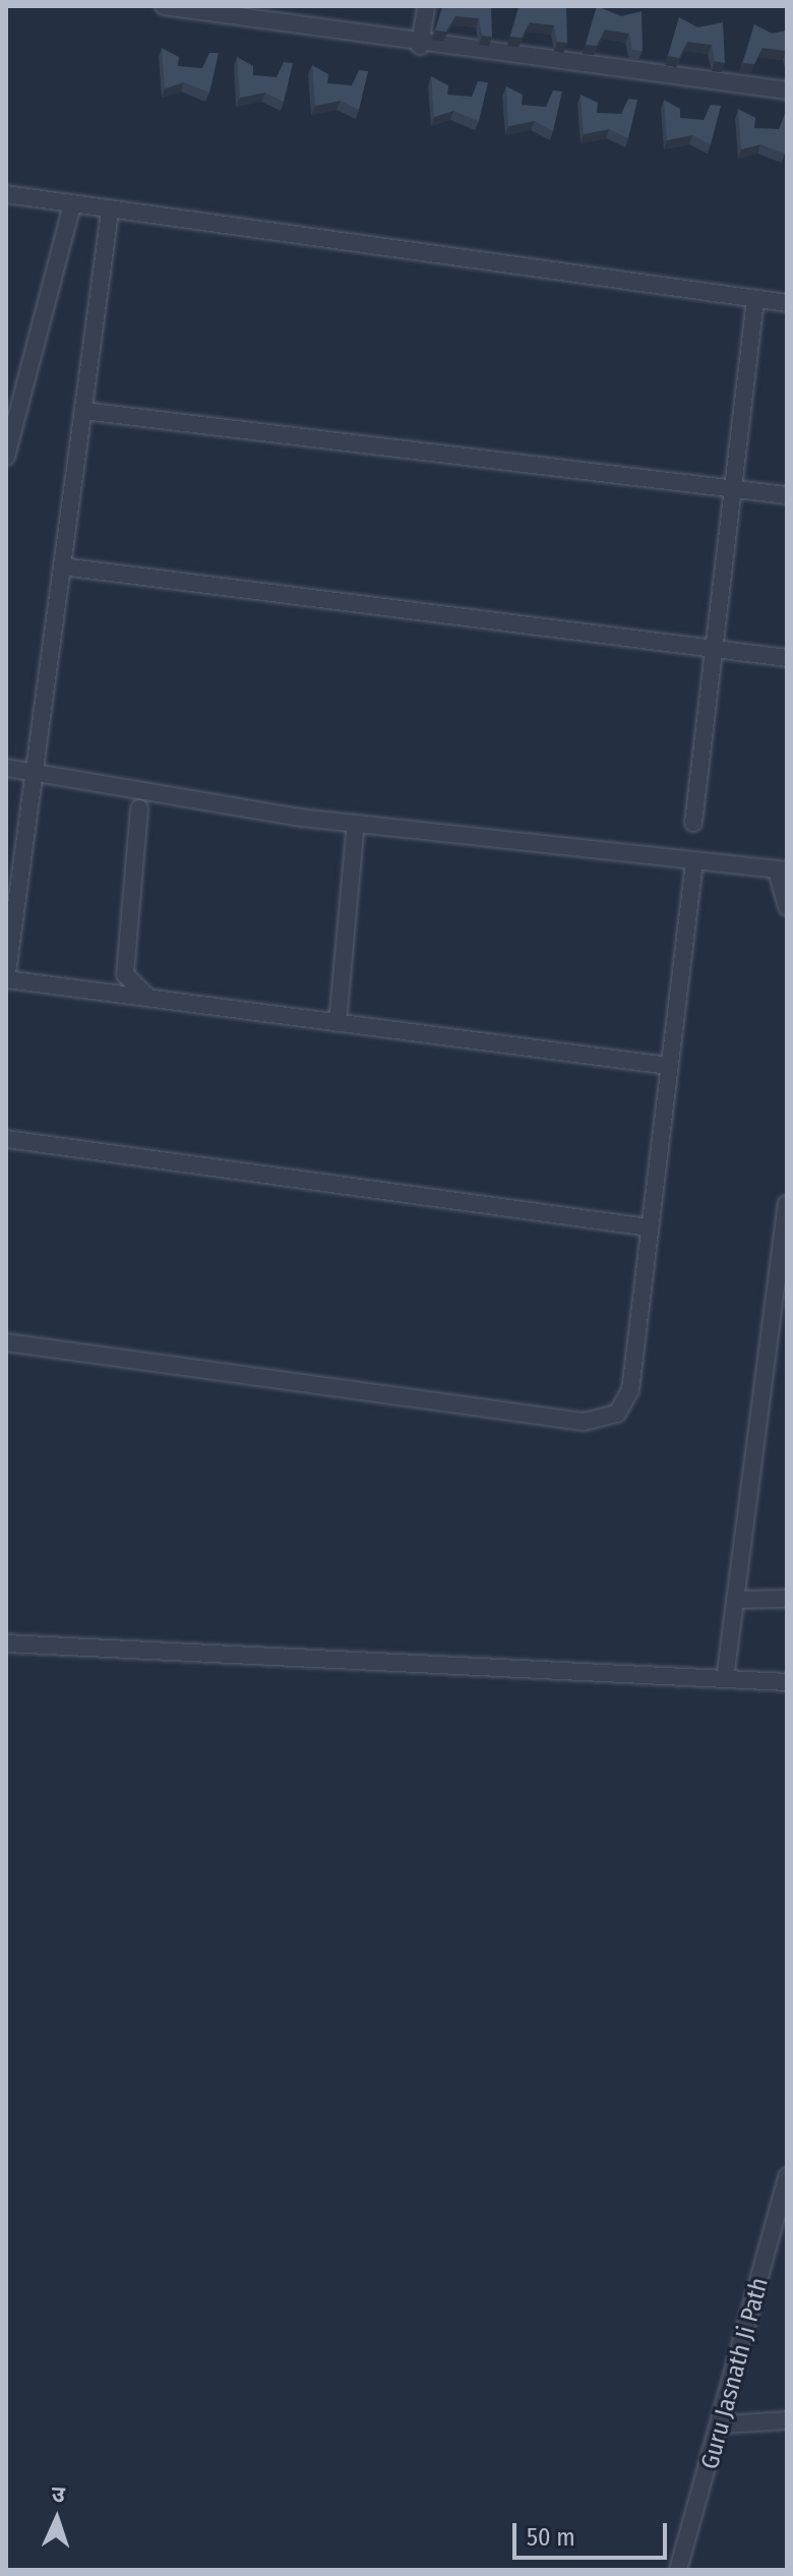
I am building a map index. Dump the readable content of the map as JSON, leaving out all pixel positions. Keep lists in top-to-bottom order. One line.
{"streets":{"street":["Guru Jasnath Ji Path"]},"scale_bar":"50 m","north":"top"}
